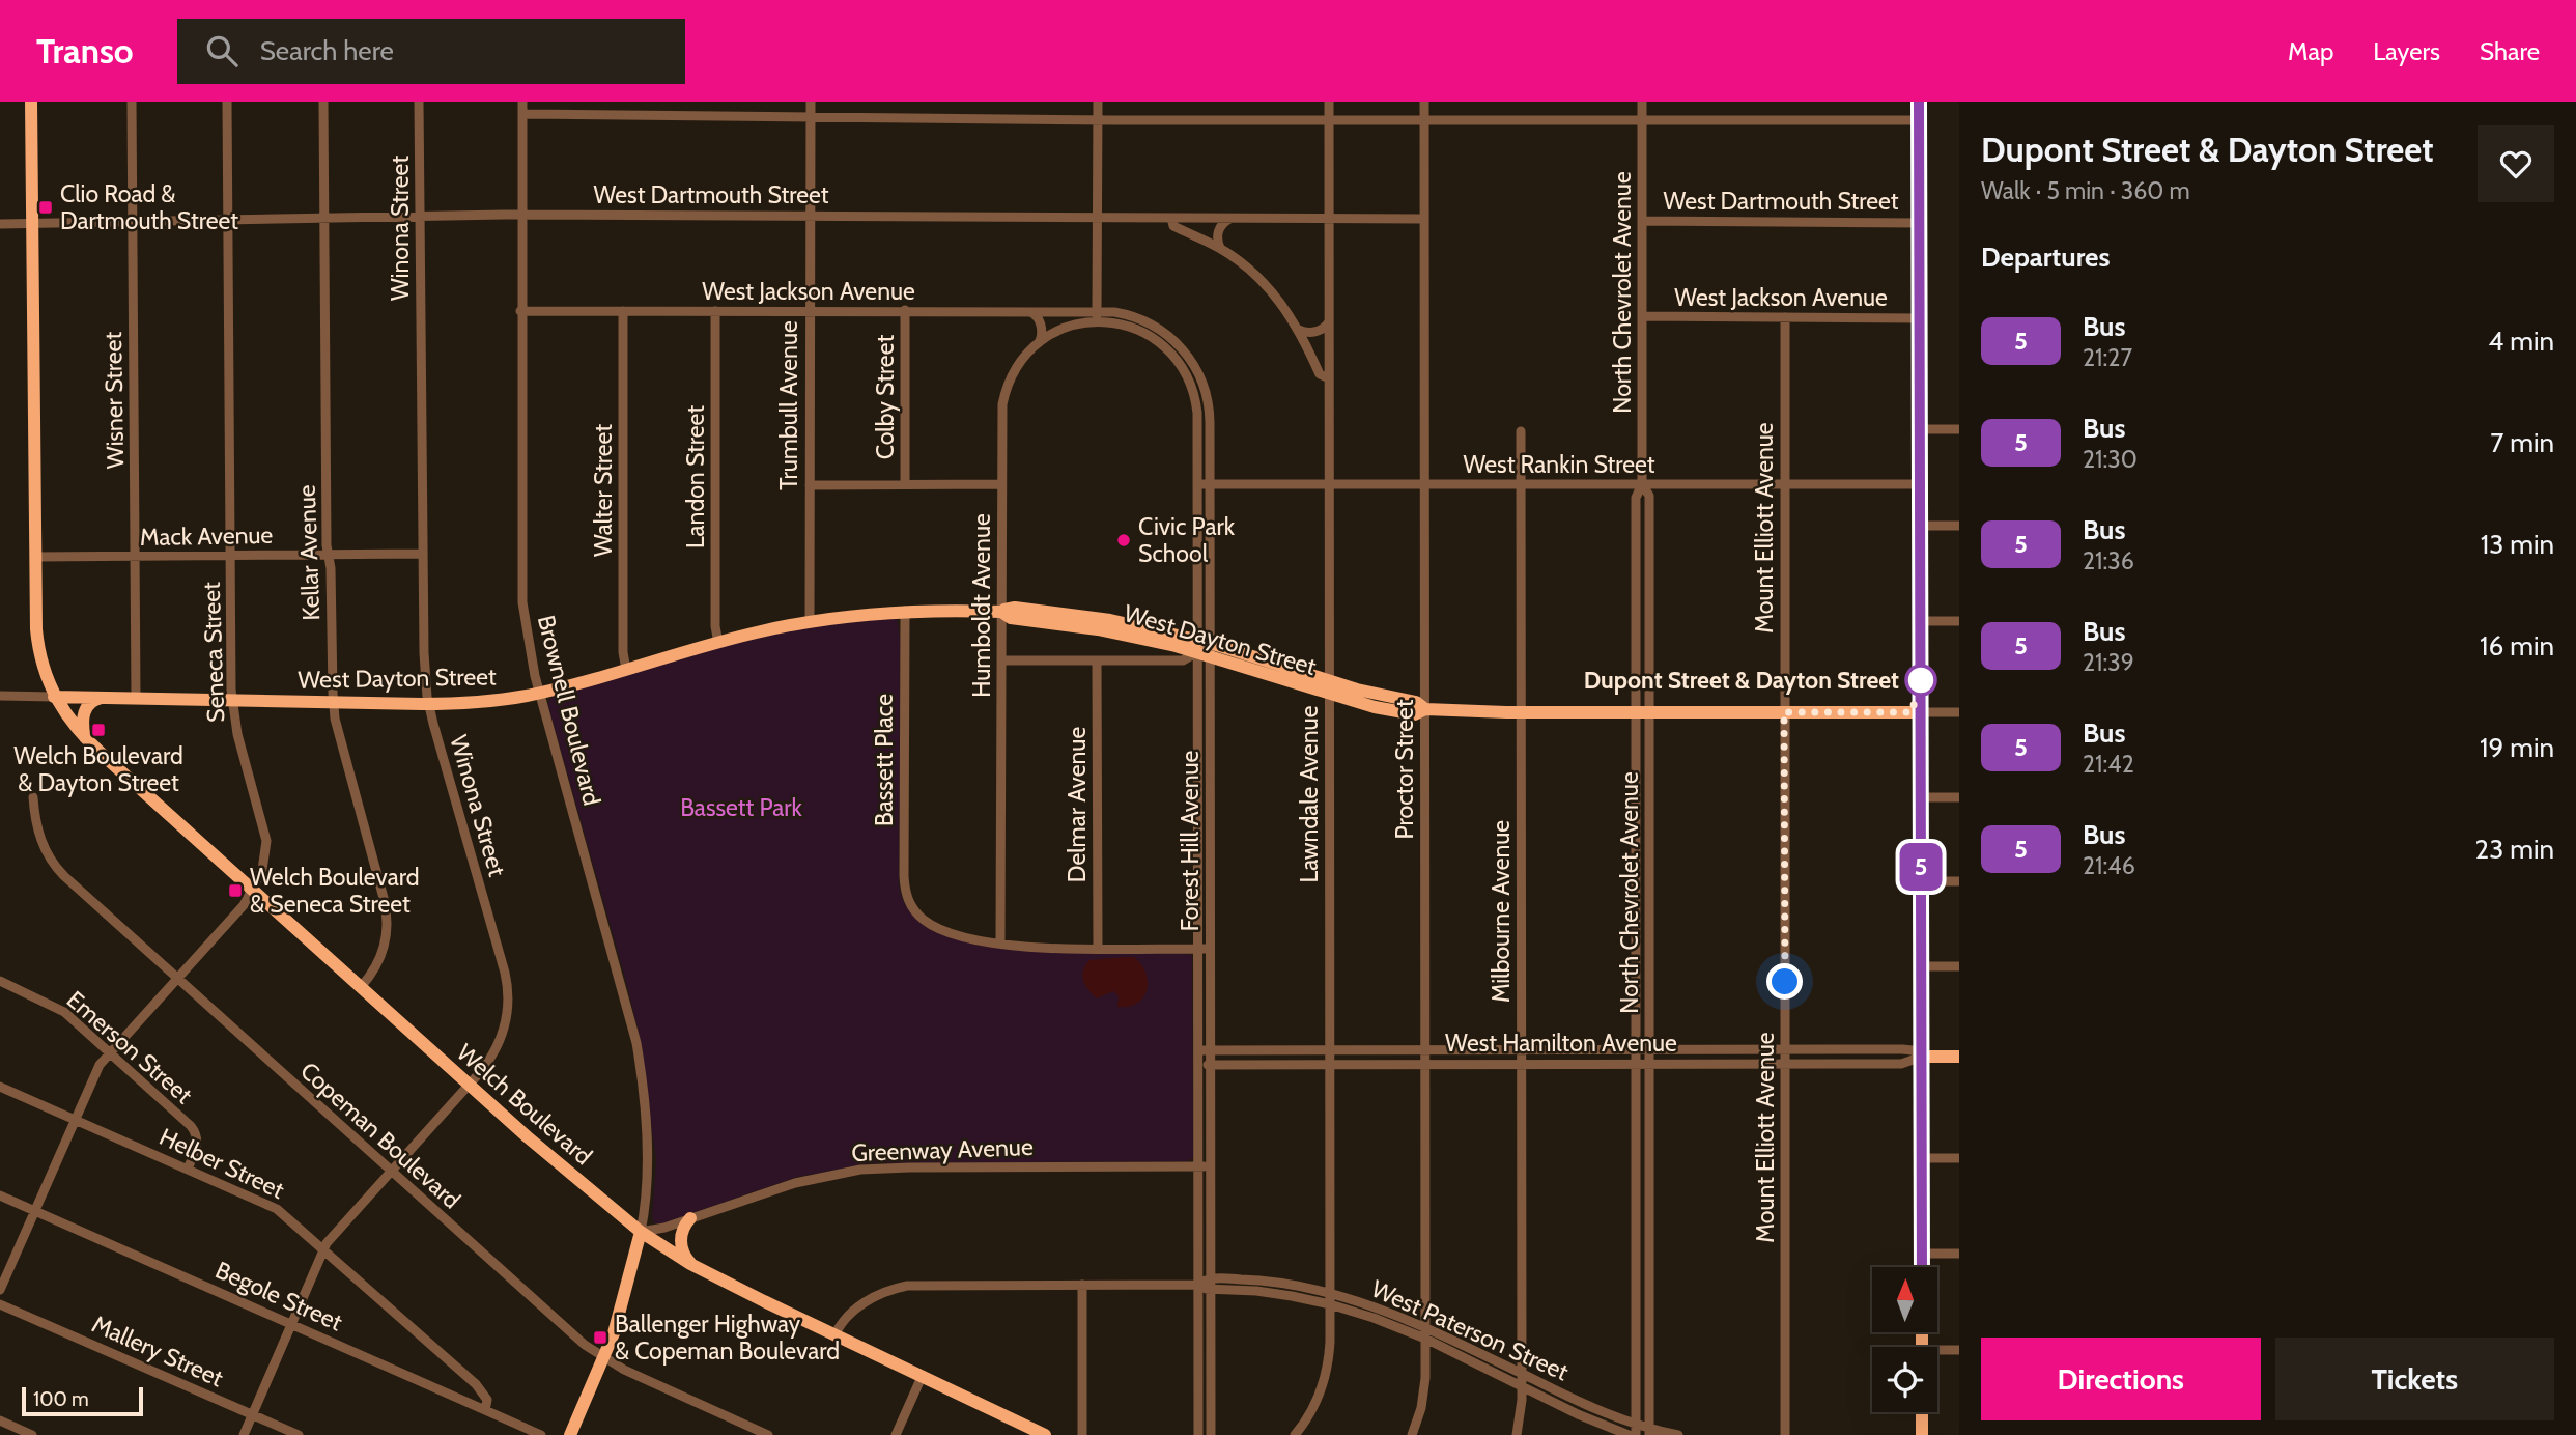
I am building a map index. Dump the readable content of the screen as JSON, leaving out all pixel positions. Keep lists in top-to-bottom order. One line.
{"streets":{"street":["West Dartmouth Street","Winona Street","West Jackson Avenue","North Chevrolet Avenue","Colby Street","Wisner Street","Trumbull Avenue","West Rankin Street","Landon Street","Walter Street","Mount Elliott Avenue","Mack Avenue","Kellar Avenue","Humboldt Avenue","West Dayton Street","Seneca Street","Brownell Boulevard","Bassett Place","Proctor Street","Lawndale Avenue","Delmar Avenue","Forest Hill Avenue","Milbourne Avenue","West Hamilton Avenue","Emerson Street","Welch Boulevard","Copeman Boulevard","Greenway Avenue","Helber Street","Begole Street","West Paterson Street","Mallery Street"]},"crossings":[["West Dartmouth Street","Winona Street"],["West Dartmouth Street","North Chevrolet Avenue"],["West Dartmouth Street","Wisner Street"],["West Dartmouth Street","Trumbull Avenue"],["West Dartmouth Street","Kellar Avenue"],["West Dartmouth Street","Seneca Street"],["West Dartmouth Street","Brownell Boulevard"],["West Dartmouth Street","Proctor Street"],["West Dartmouth Street","Lawndale Avenue"],["West Dartmouth Street","Welch Boulevard"],["Winona Street","Mack Avenue"],["Winona Street","West Dayton Street"],["Winona Street","Welch Boulevard"],["Winona Street","Copeman Boulevard"],["Winona Street","Helber Street"],["Winona Street","Begole Street"],["Winona Street","Mallery Street"],["West Jackson Avenue","North Chevrolet Avenue"],["West Jackson Avenue","Colby Street"],["West Jackson Avenue","Trumbull Avenue"],["West Jackson Avenue","Landon Street"],["West Jackson Avenue","Walter Street"],["West Jackson Avenue","Mount Elliott Avenue"],["West Jackson Avenue","Humboldt Avenue"],["West Jackson Avenue","Brownell Boulevard"],["West Jackson Avenue","Forest Hill Avenue"],["North Chevrolet Avenue","West Rankin Street"],["North Chevrolet Avenue","West Dayton Street"],["North Chevrolet Avenue","West Hamilton Avenue"],["North Chevrolet Avenue","West Paterson Street"],["Wisner Street","Mack Avenue"],["Wisner Street","West Dayton Street"],["Trumbull Avenue","West Dayton Street"],["West Rankin Street","Mount Elliott Avenue"],["West Rankin Street","Proctor Street"],["West Rankin Street","Lawndale Avenue"],["West Rankin Street","Forest Hill Avenue"],["West Rankin Street","Milbourne Avenue"],["Landon Street","West Dayton Street"],["Walter Street","West Dayton Street"],["Mount Elliott Avenue","West Dayton Street"],["Mount Elliott Avenue","West Hamilton Avenue"],["Mack Avenue","Kellar Avenue"],["Mack Avenue","Seneca Street"],["Mack Avenue","Welch Boulevard"],["Kellar Avenue","West Dayton Street"],["Kellar Avenue","Welch Boulevard"],["Humboldt Avenue","West Dayton Street"],["Humboldt Avenue","Bassett Place"],["Humboldt Avenue","Forest Hill Avenue"],["West Dayton Street","Seneca Street"],["West Dayton Street","Brownell Boulevard"],["West Dayton Street","Bassett Place"],["West Dayton Street","Proctor Street"],["West Dayton Street","Lawndale Avenue"],["West Dayton Street","Forest Hill Avenue"],["West Dayton Street","Milbourne Avenue"],["West Dayton Street","Welch Boulevard"],["Seneca Street","Emerson Street"],["Seneca Street","Welch Boulevard"],["Seneca Street","Copeman Boulevard"],["Seneca Street","Helber Street"],["Seneca Street","Begole Street"],["Brownell Boulevard","Welch Boulevard"],["Brownell Boulevard","Greenway Avenue"],["Proctor Street","West Hamilton Avenue"],["Proctor Street","West Paterson Street"],["Lawndale Avenue","West Hamilton Avenue"],["Lawndale Avenue","West Paterson Street"],["Forest Hill Avenue","West Hamilton Avenue"],["Forest Hill Avenue","Greenway Avenue"],["Forest Hill Avenue","West Paterson Street"],["Milbourne Avenue","West Hamilton Avenue"],["Milbourne Avenue","West Paterson Street"],["Emerson Street","Helber Street"],["Welch Boulevard","Greenway Avenue"],["Welch Boulevard","West Paterson Street"],["Helber Street","Begole Street"]],"parks":["Bassett Park"],"places":{"transit":["Clio Road & Dartmouth Street","Welch Boulevard & Dayton Street","Welch Boulevard & Seneca Street","Ballenger Highway & Copeman Boulevard"],"other":["Civic Park School","Dupont Street & Dayton Street"]},"lines":["bus line 5"],"scale_bar":"100 m","north":"top","page":{"header":"Transo","search":"Search here","nav":["Map","Layers","Share"],"on_map":"5","heading":[["Dupont Street & Dayton Street","Walk · 5 min · 360 m"],"Departures"],"list":[{"mark":"5","name":"Bus","note":"21:27","value":"4 min"},{"mark":"5","name":"Bus","note":"21:30","value":"7 min"},{"mark":"5","name":"Bus","note":"21:36","value":"13 min"},{"mark":"5","name":"Bus","note":"21:39","value":"16 min"},{"mark":"5","name":"Bus","note":"21:42","value":"19 min"},{"mark":"5","name":"Bus","note":"21:46","value":"23 min"}],"buttons":["Directions","Tickets"],"scale":"100 m"}}
